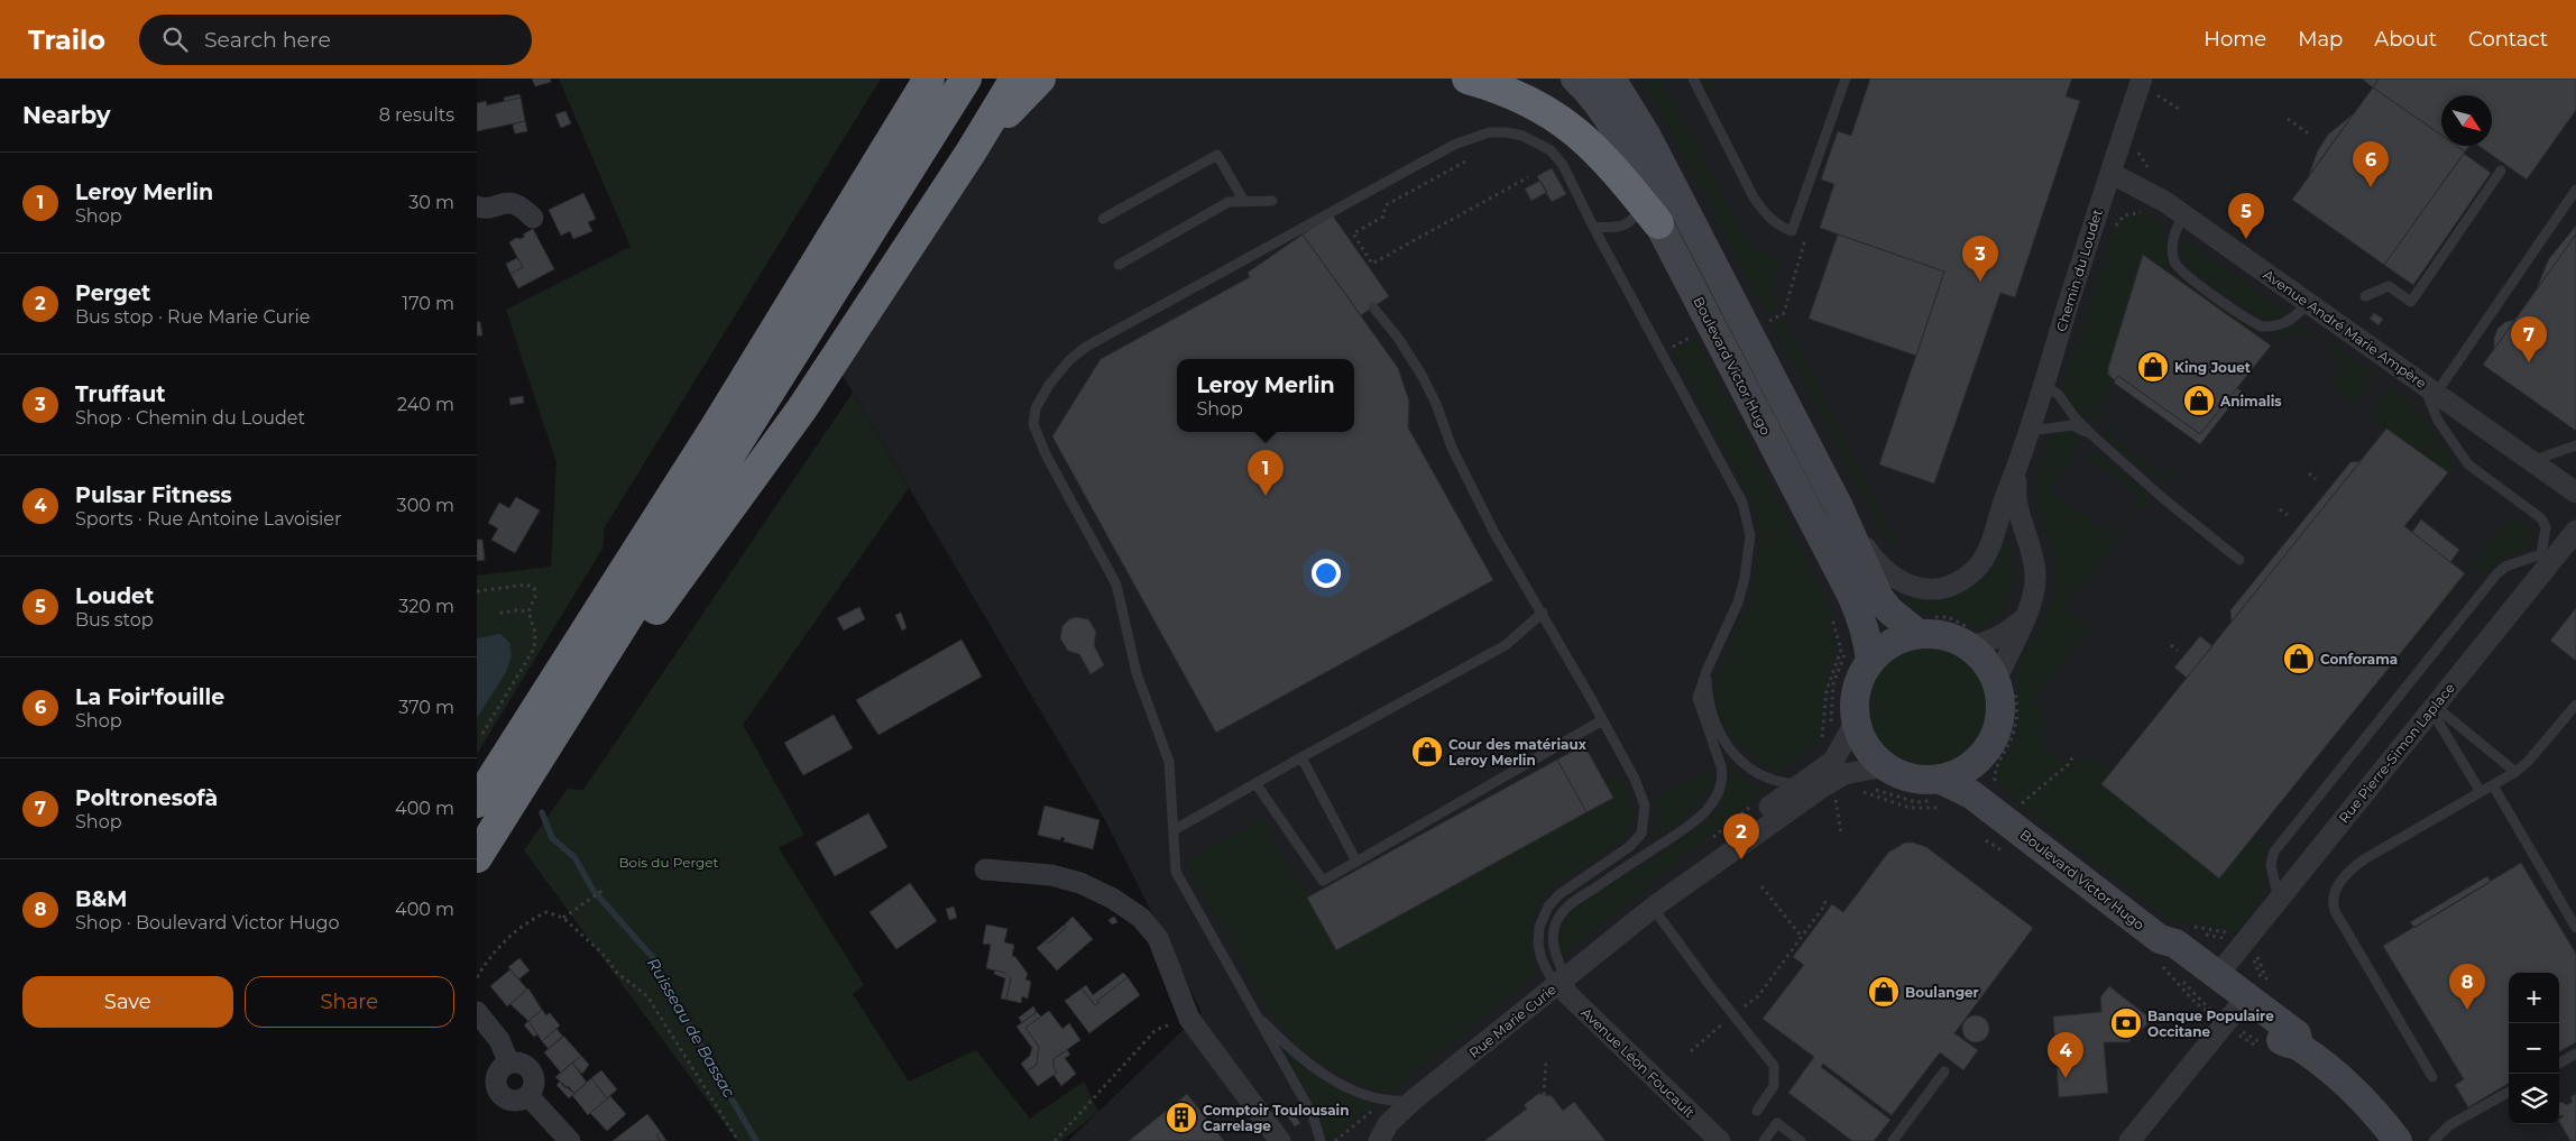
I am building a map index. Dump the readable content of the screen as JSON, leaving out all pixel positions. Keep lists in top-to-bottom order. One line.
{"streets":{"main road":["Boulevard Victor Hugo"],"street":["Chemin du Loudet","Avenue André Marie Ampère","Rue Pierre-Simon Laplace","Rue Marie Curie","Avenue Léon Foucault"]},"crossings":[["Chemin du Loudet","Avenue André Marie Ampère"],["Chemin du Loudet","Boulevard Victor Hugo"],["Chemin du Loudet","Rue Marie Curie"],["Boulevard Victor Hugo","Rue Pierre-Simon Laplace"],["Boulevard Victor Hugo","Rue Marie Curie"],["Rue Marie Curie","Avenue Léon Foucault"]],"water":["Ruisseau de Bassac"],"parks":["Bois du Perget"],"places":{"shop":["King Jouet","Animalis","Conforama","Cour des matériaux Leroy Merlin","Boulanger"],"bank":["Banque Populaire Occitane"],"building":["Comptoir Toulousain Carrelage"]},"north":"bottom right","page":{"header":"Trailo","search":"Search here","nav":["Home","Map","About","Contact"],"heading":["Nearby","8 results"],"pins":["6","5","3","7","1","2","8","4"],"list":[{"mark":"1","name":"Leroy Merlin","note":"Shop","value":"30 m"},{"mark":"2","name":"Perget","note":"Bus stop · Rue Marie Curie","value":"170 m"},{"mark":"3","name":"Truffaut","note":"Shop · Chemin du Loudet","value":"240 m"},{"mark":"4","name":"Pulsar Fitness","note":"Sports · Rue Antoine Lavoisier","value":"300 m"},{"mark":"5","name":"Loudet","note":"Bus stop","value":"320 m"},{"mark":"6","name":"La Foir'fouille","note":"Shop","value":"370 m"},{"mark":"7","name":"Poltronesofà","note":"Shop","value":"400 m"},{"mark":"8","name":"B&M","note":"Shop · Boulevard Victor Hugo","value":"400 m"}],"popup":["Leroy Merlin","Shop"],"buttons":["Save","Share"],"map_buttons":["+","−"]}}
